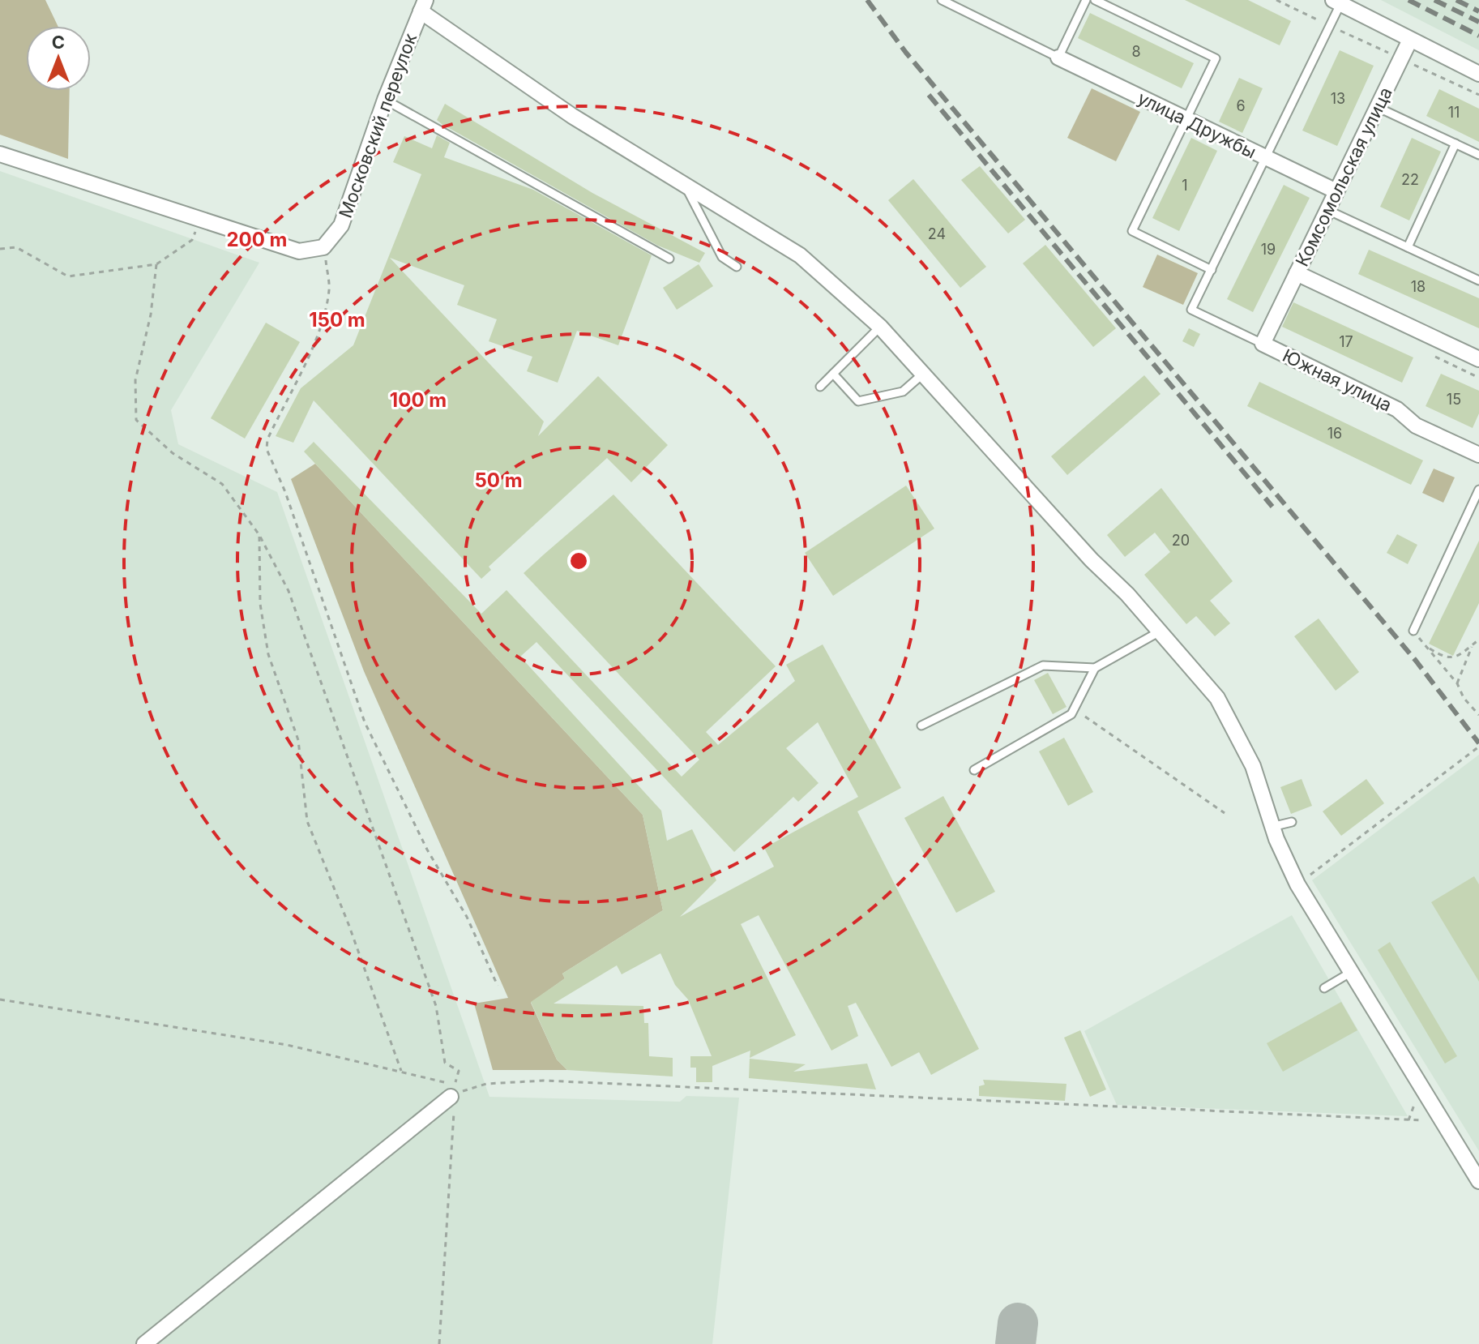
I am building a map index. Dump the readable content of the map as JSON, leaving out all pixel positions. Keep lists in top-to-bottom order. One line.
{"streets":{"street":["улица Дружбы","Московский переулок","Комсомольская улица","Южная улица"]},"crossings":[["улица Дружбы","Комсомольская улица"],["Комсомольская улица","Южная улица"]],"house_numbers":["8","13","6","11","22","1","24","19","18","17","15","16","20"],"north":"top","rings":["200 m","150 m","100 m","50 m"]}
